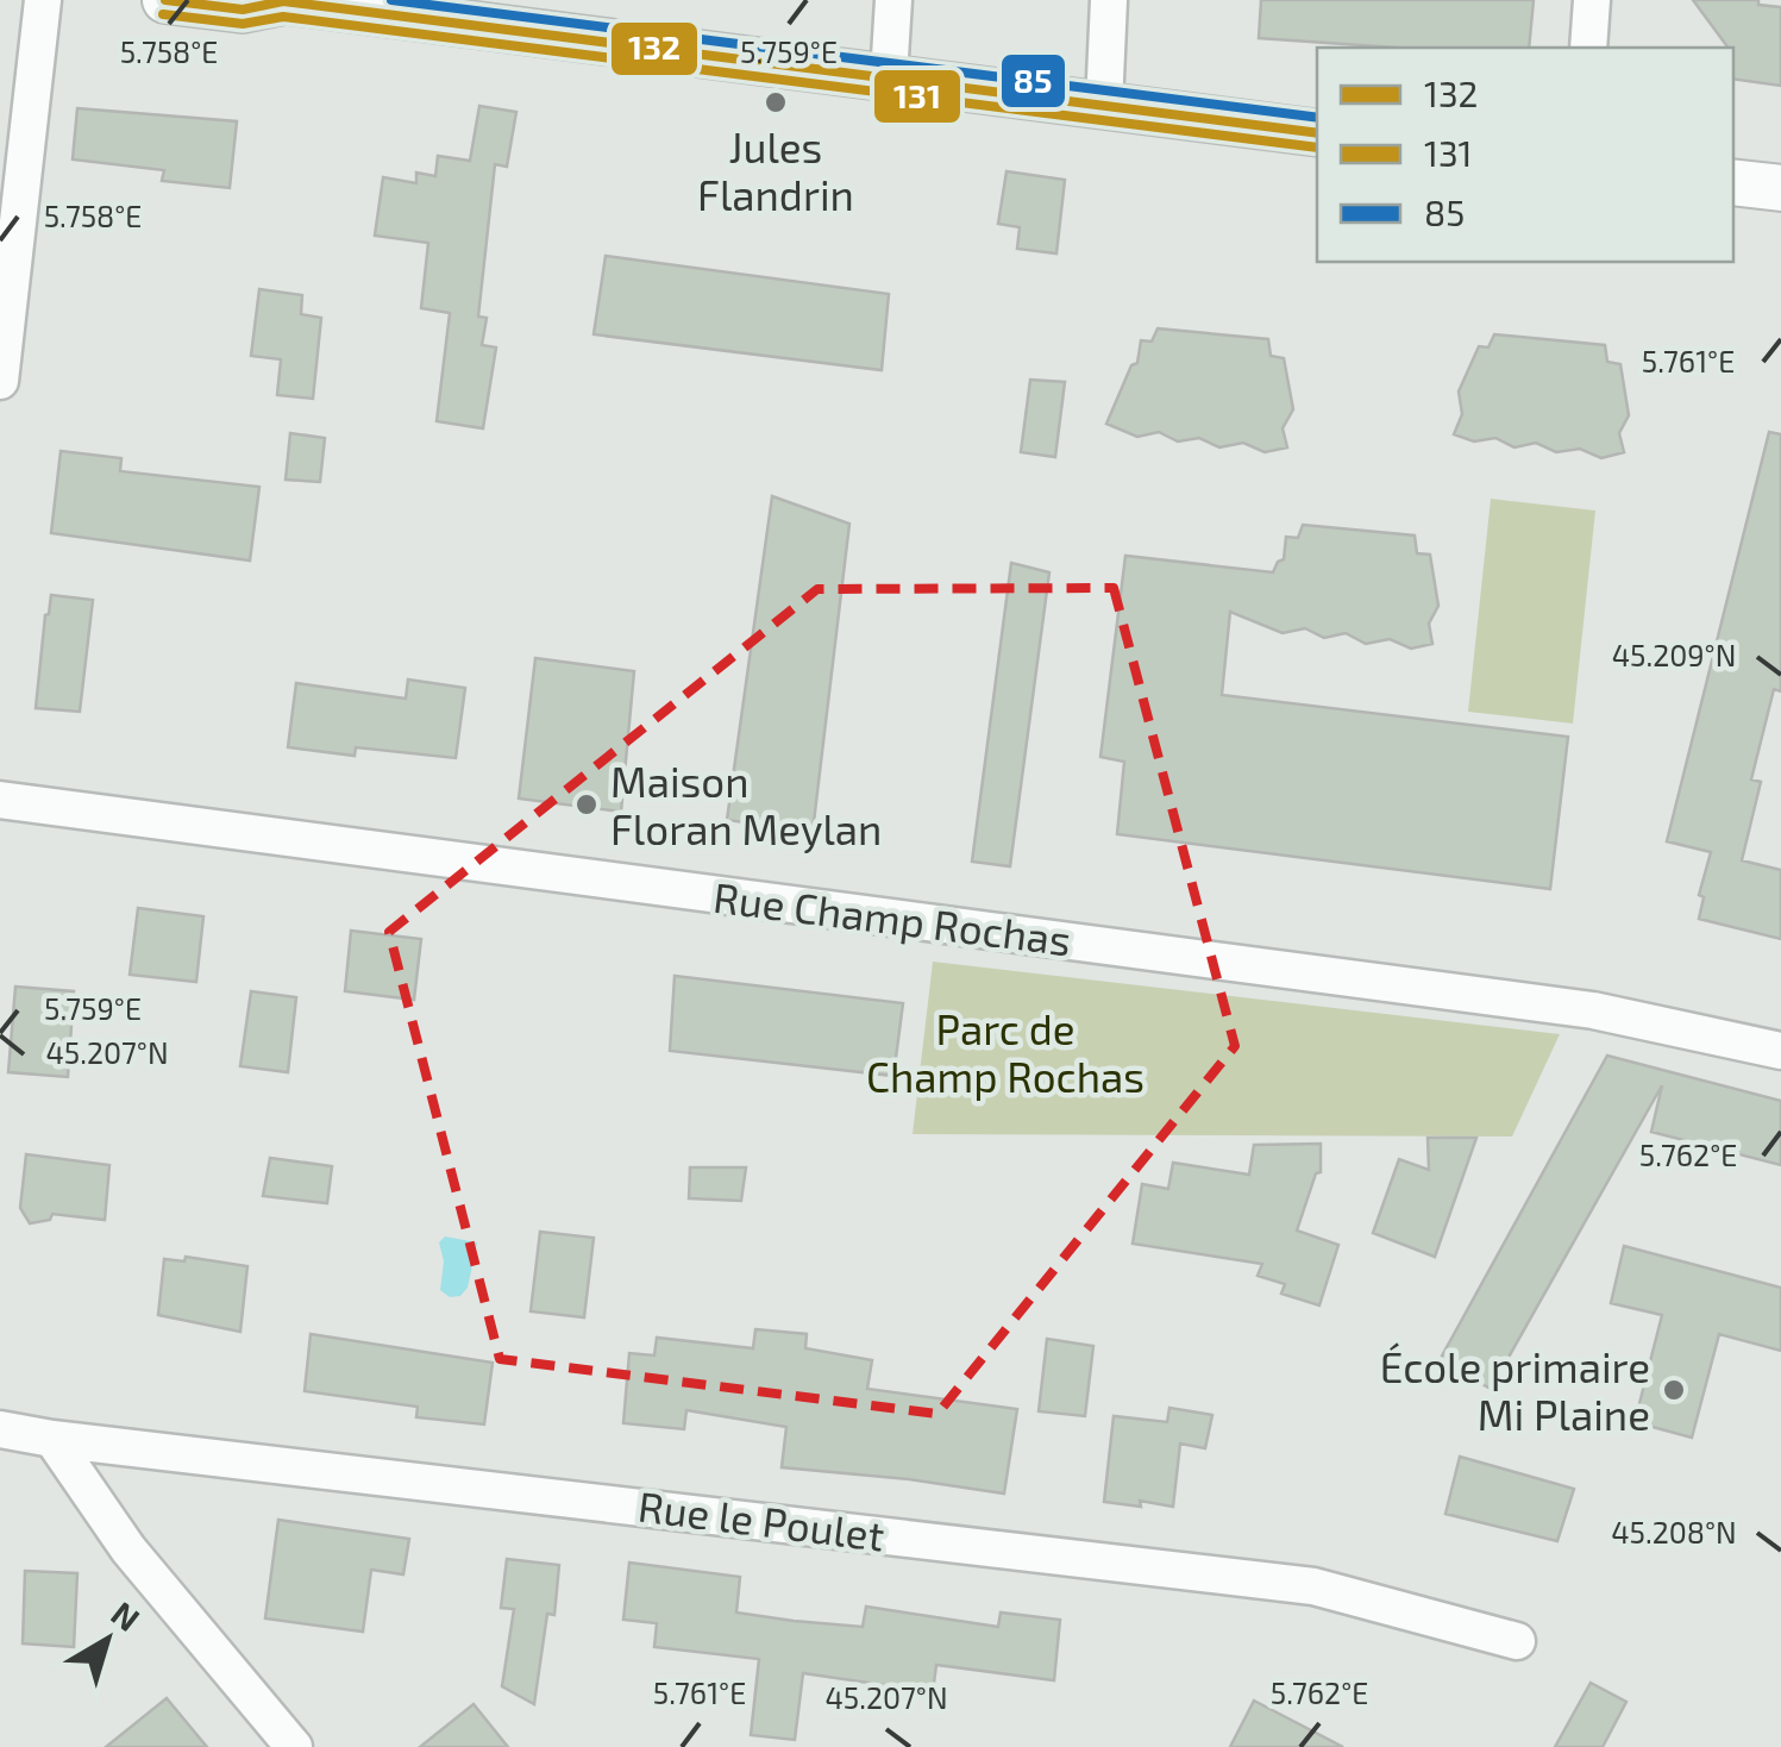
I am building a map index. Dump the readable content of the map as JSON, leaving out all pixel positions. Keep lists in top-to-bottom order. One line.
{"streets":{"street":["Rue Champ Rochas","Rue le Poulet"]},"parks":["Parc de Champ Rochas"],"places":["Jules Flandrin","Maison Floran Meylan","École primaire Mi Plaine"],"lines":["transit line 132","transit line 85","transit line 131"],"legend":["132","131","85"],"north":"top right","coordinates":["5.758°E","5.759°E","5.761°E","45.209°N","45.207°N","5.762°E","45.208°N"]}
